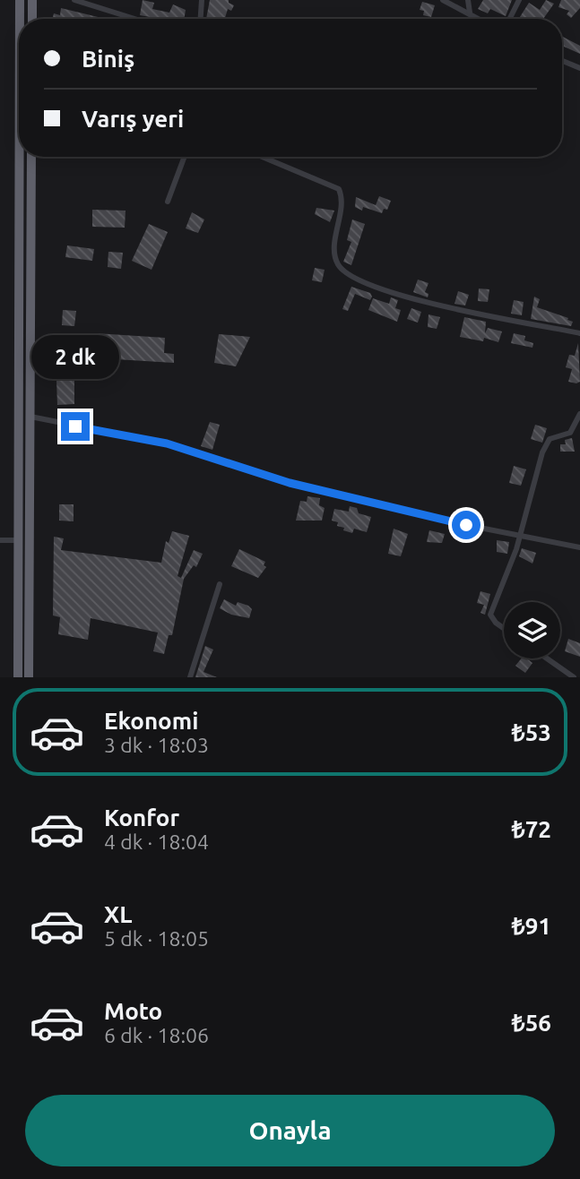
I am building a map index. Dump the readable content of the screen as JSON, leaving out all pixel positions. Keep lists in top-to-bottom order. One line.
{"page":{"banner":["Biniş","Varış yeri"],"bubble":"2 dk","list":[{"name":"Ekonomi","note":"3 dk · 18:03","value":"₺53"},{"name":"Konfor","note":"4 dk · 18:04","value":"₺72"},{"name":"XL","note":"5 dk · 18:05","value":"₺91"},{"name":"Moto","note":"6 dk · 18:06","value":"₺56"}],"buttons":"Onayla"}}
